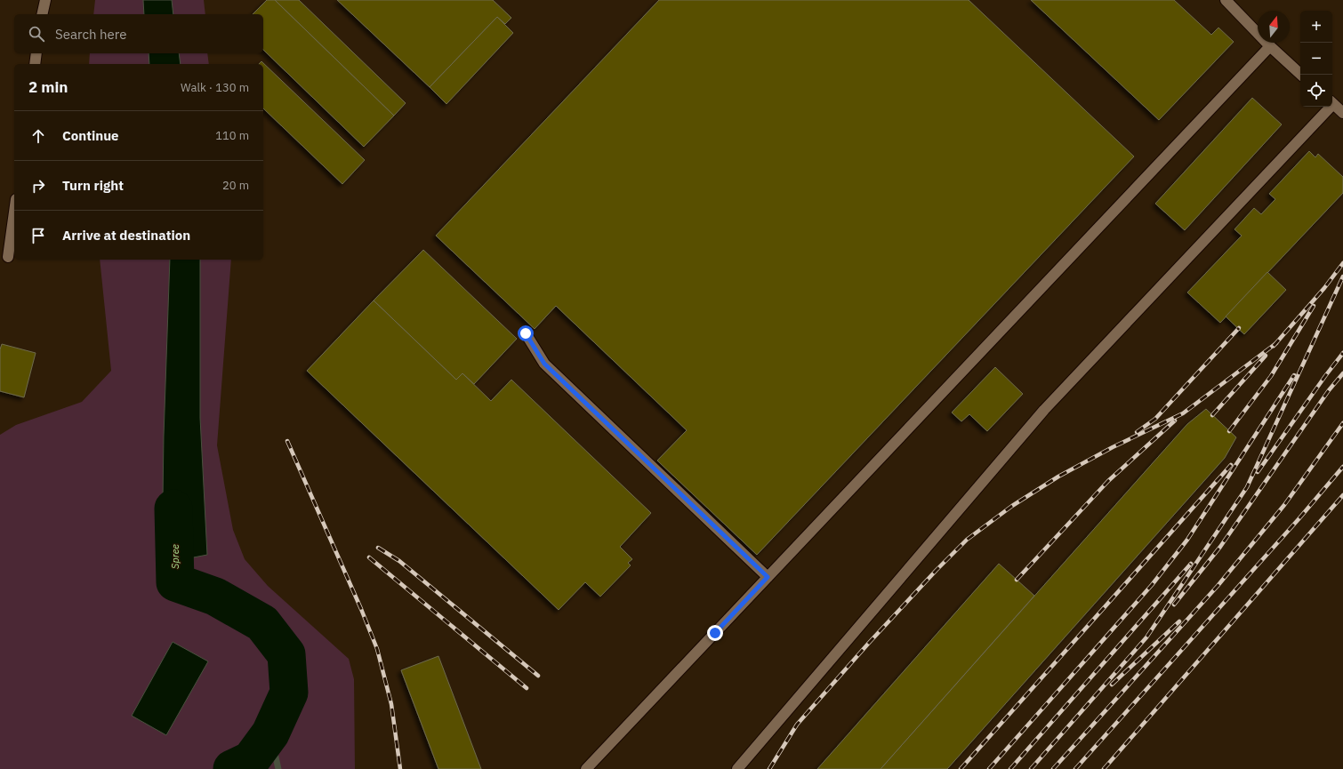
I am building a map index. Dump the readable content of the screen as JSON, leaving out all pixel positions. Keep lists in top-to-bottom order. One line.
{"water":["Spree"],"north":"top","page":{"map_buttons":["+","−"],"search":"Search here","heading":["2 min","Walk · 130 m"],"list":[["Continue","110 m"],["Turn right","20 m"],"Arrive at destination"]}}
